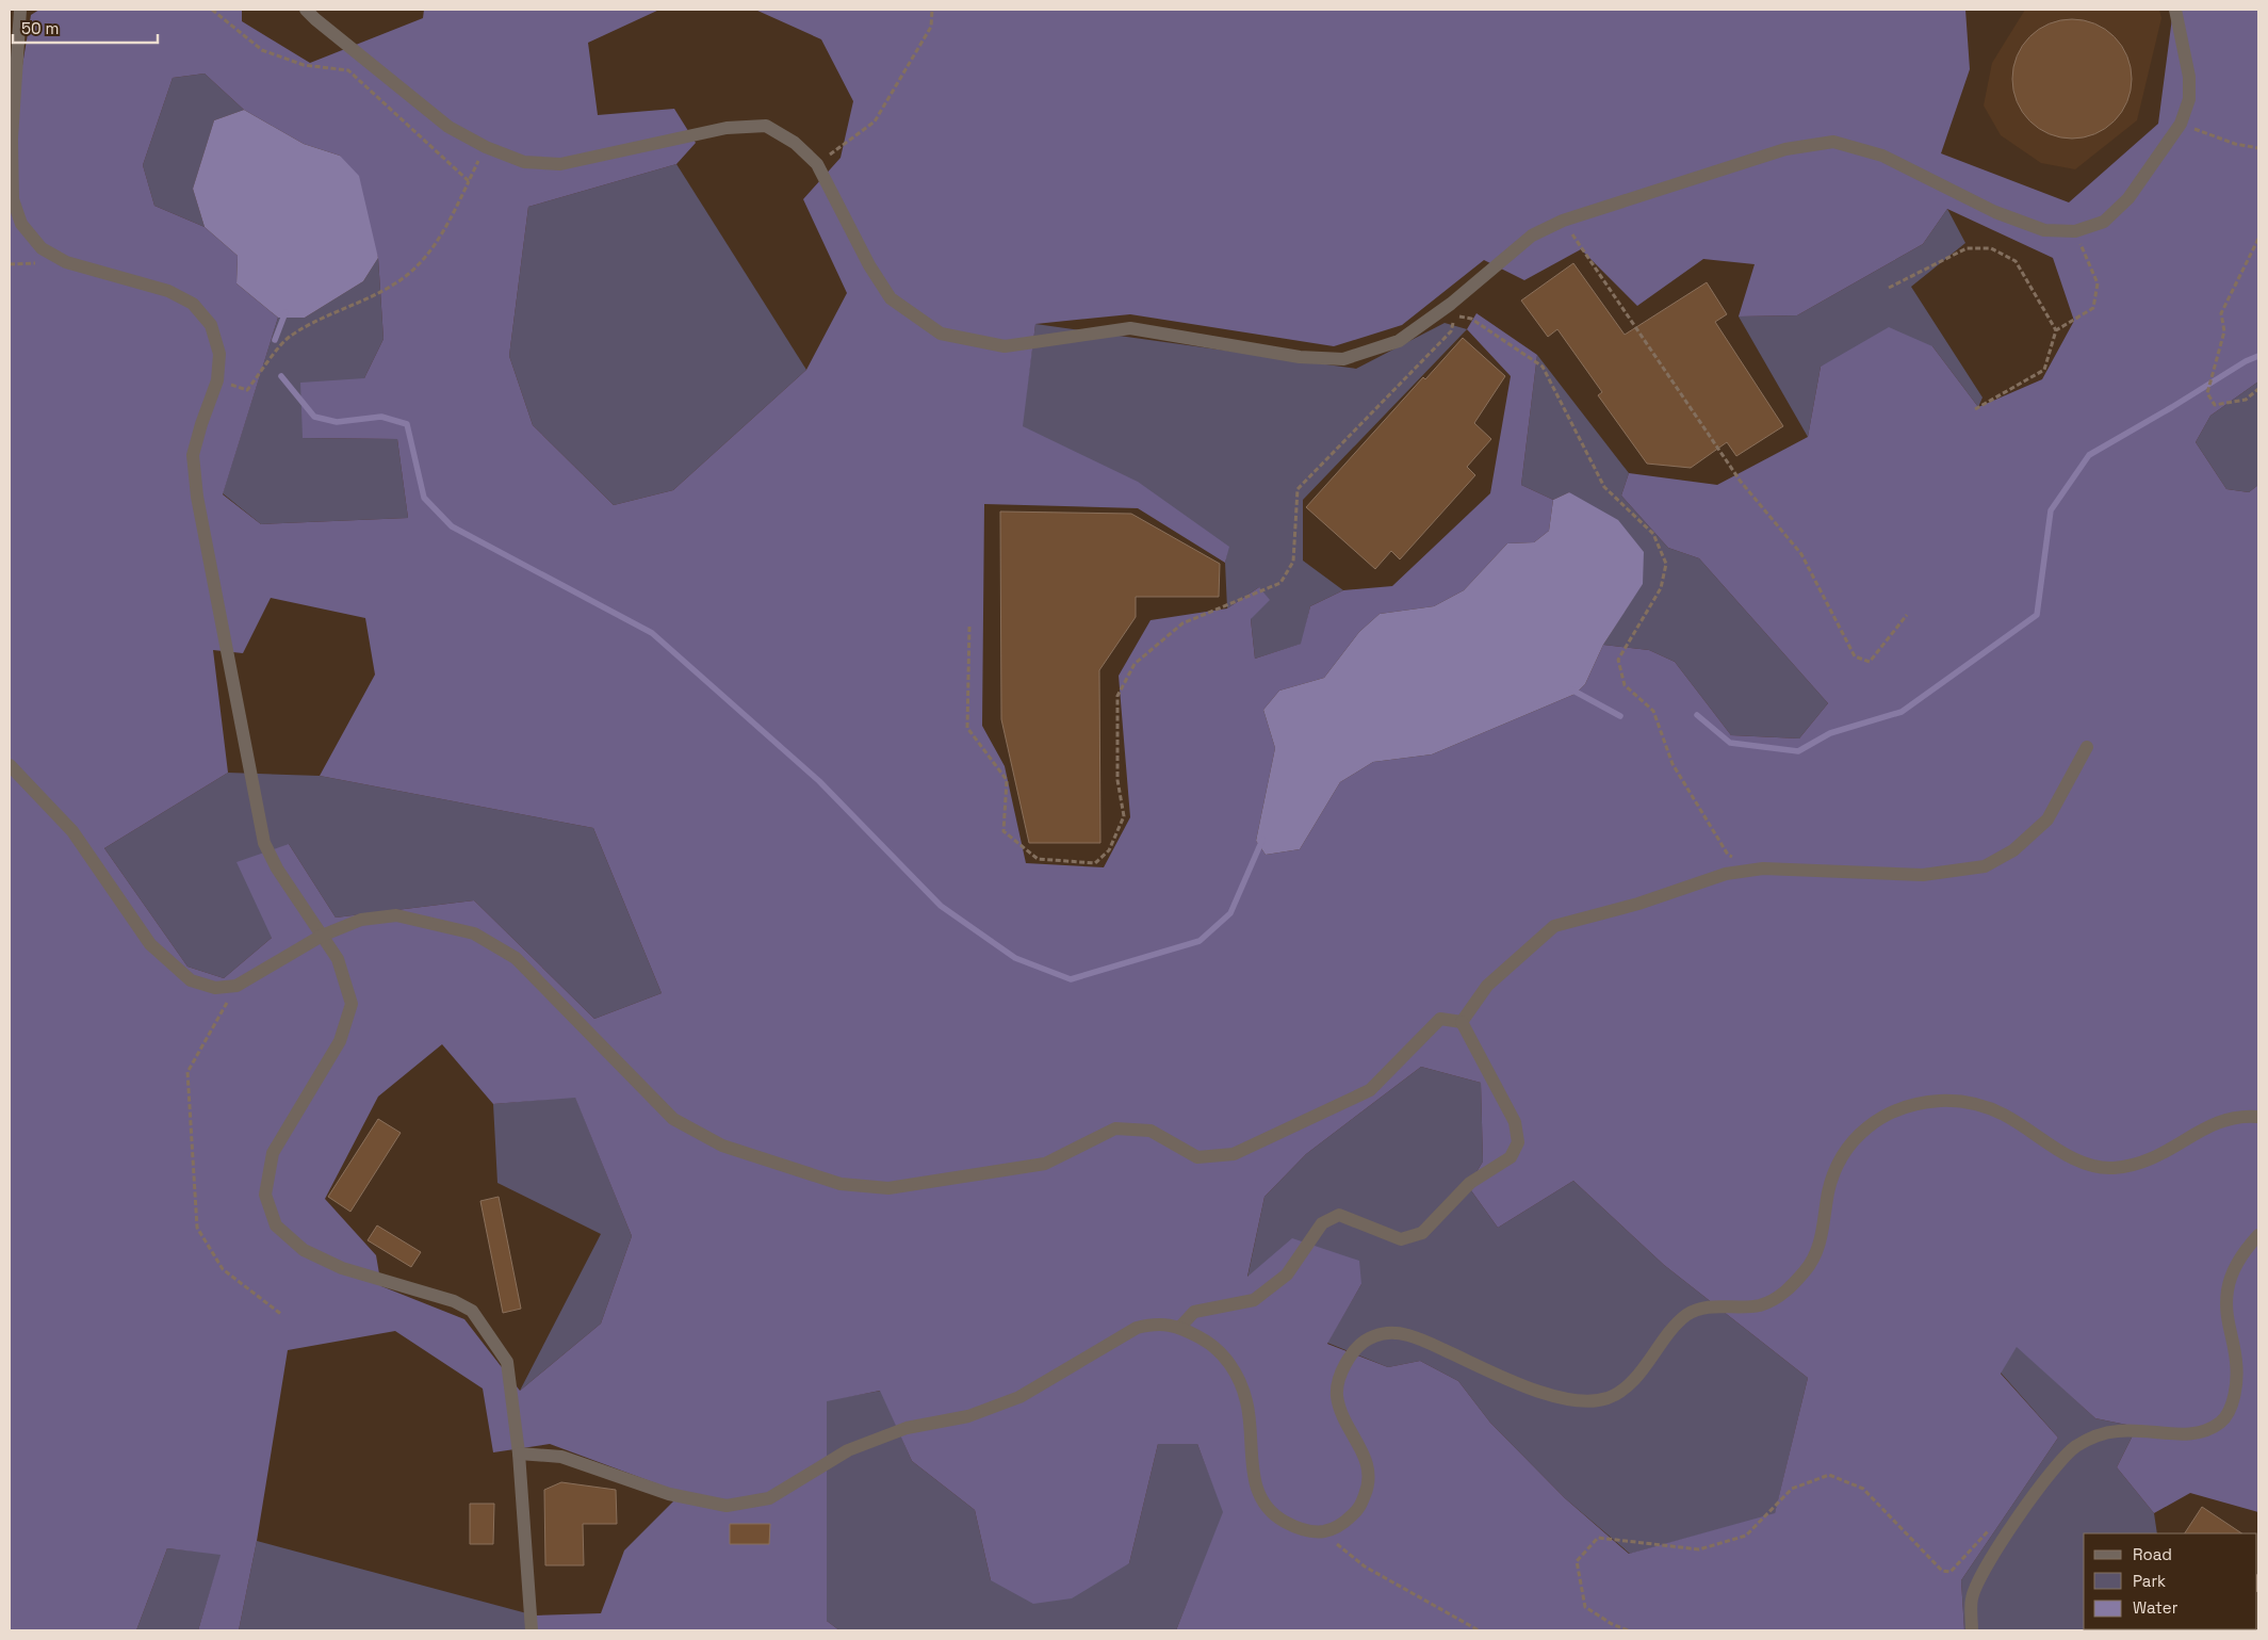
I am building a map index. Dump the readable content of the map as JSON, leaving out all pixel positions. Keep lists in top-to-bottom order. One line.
{"legend":["Road","Park","Water"],"scale_bar":"50 m"}
